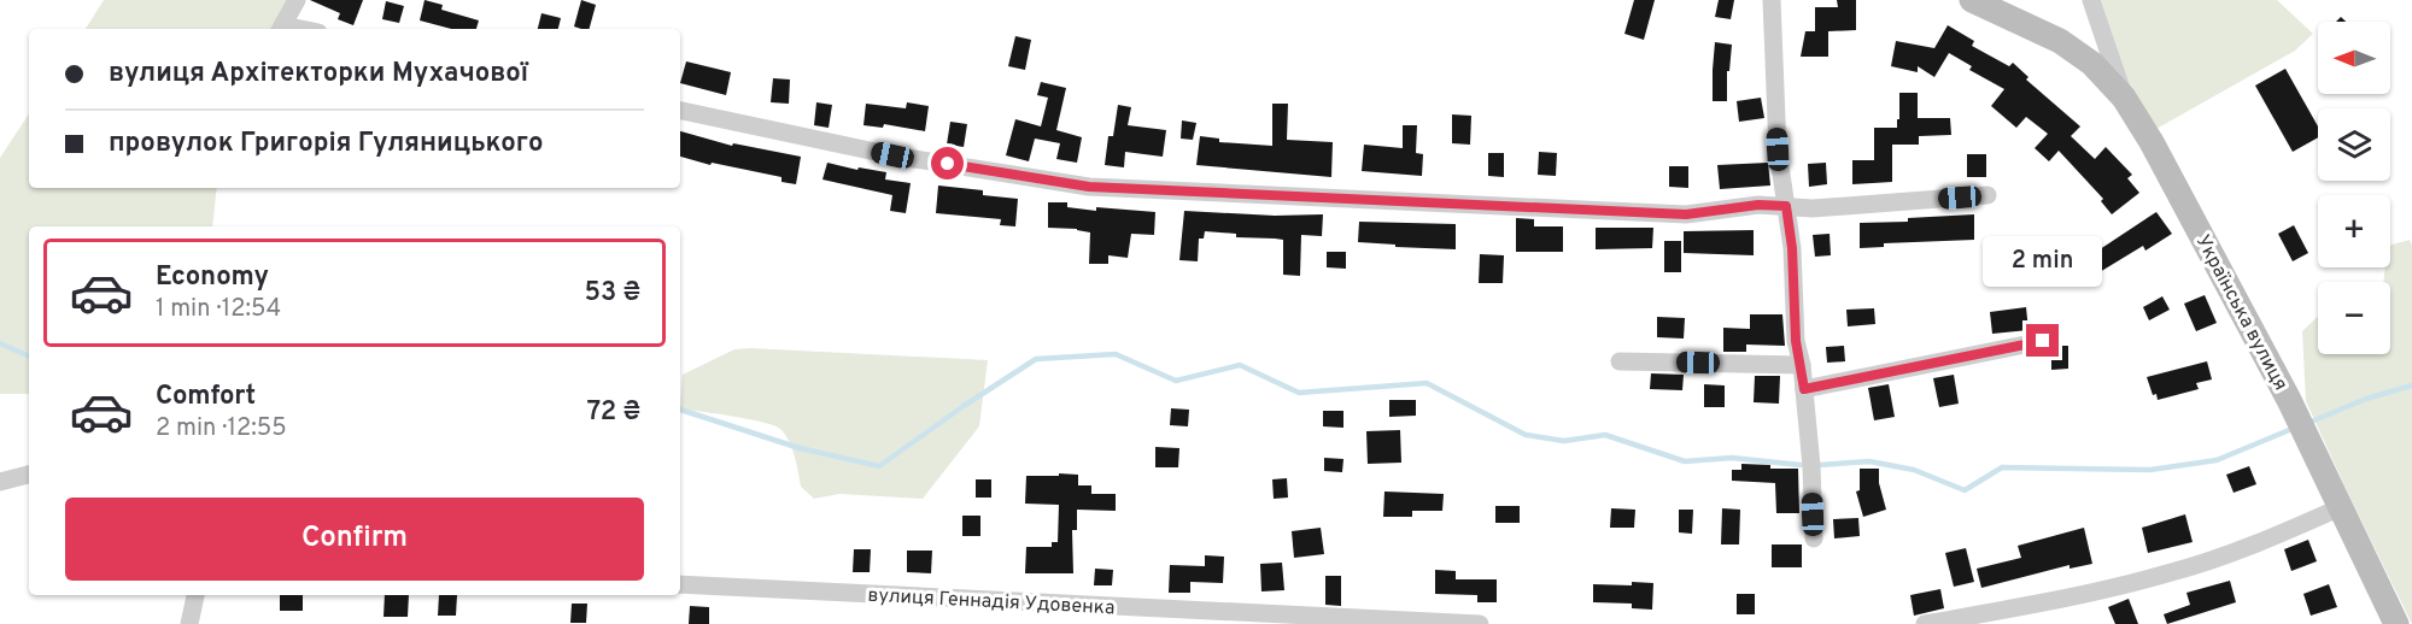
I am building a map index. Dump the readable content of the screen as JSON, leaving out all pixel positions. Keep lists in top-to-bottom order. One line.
{"streets":{"street":["Українська вулиця","вулиця Геннадія Удовенка"]},"north":"left","page":{"map_buttons":["+","−"],"banner":["вулиця Архітекторки Мухачової","провулок Григорія Гуляницького"],"bubble":"2 min","list":[{"name":"Economy","note":"1 min · 12:54","value":"53 ₴"},{"name":"Comfort","note":"2 min · 12:55","value":"72 ₴"}],"buttons":"Confirm"}}
